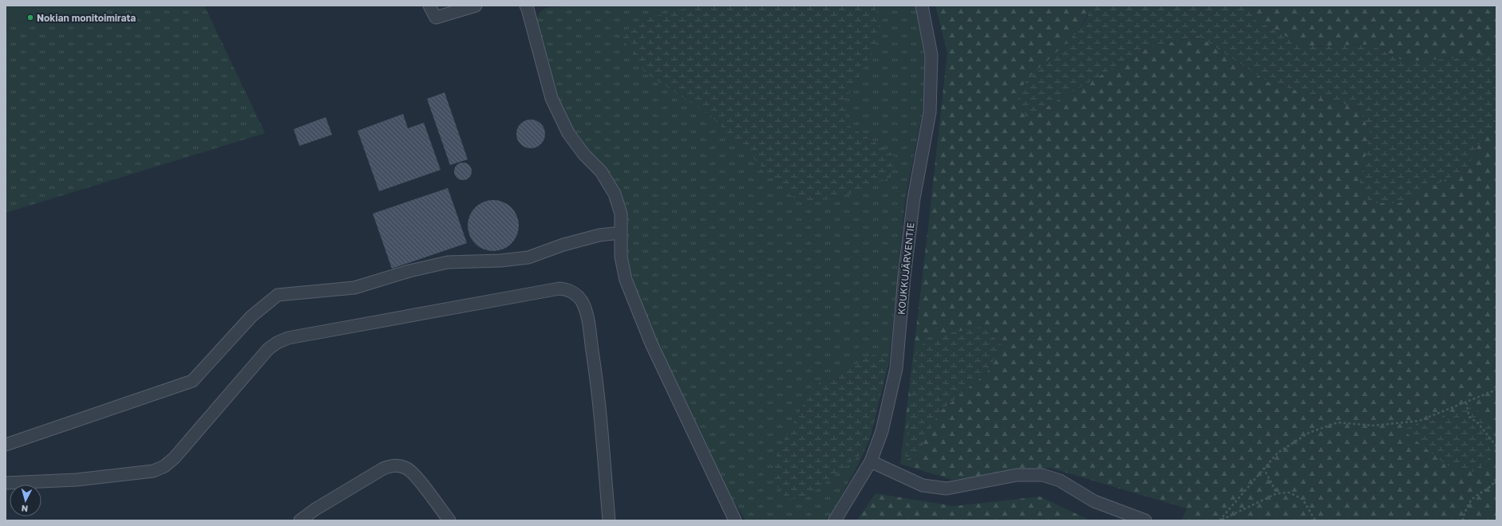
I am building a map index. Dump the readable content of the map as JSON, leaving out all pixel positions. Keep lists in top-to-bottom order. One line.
{"streets":{"street":["KOUKKUJÄRVENTIE"]},"places":["Nokian monitoimirata"],"north":"bottom"}
